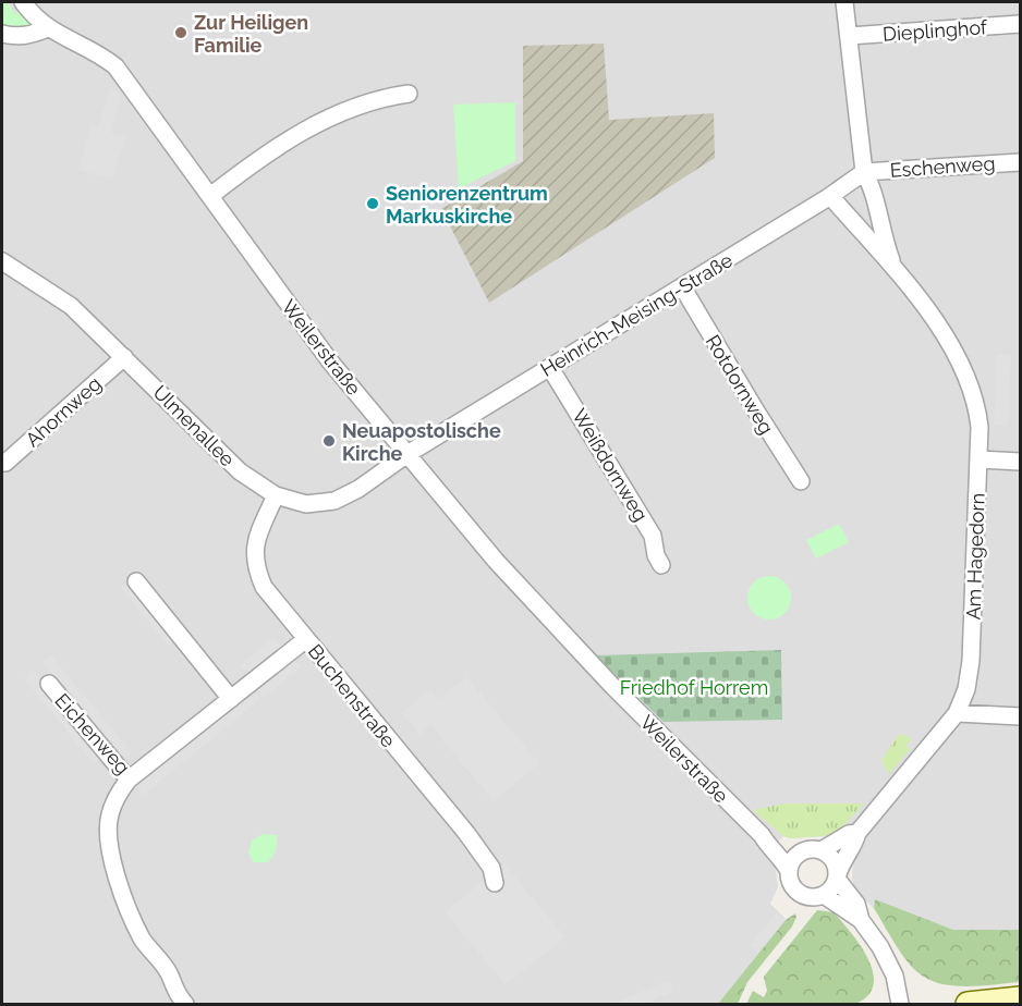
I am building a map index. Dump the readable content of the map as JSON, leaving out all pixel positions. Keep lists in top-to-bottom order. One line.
{"streets":{"street":["Dieplinghof","Eschenweg","Heinrich-Meising-Straße","Weilerstraße","Rotdornweg","Ahornweg","Ulmenallee","Weißdornweg","Am Hagedorn","Buchenstraße","Eichenweg"]},"crossings":[["Dieplinghof","Am Hagedorn"],["Eschenweg","Heinrich-Meising-Straße"],["Eschenweg","Am Hagedorn"],["Heinrich-Meising-Straße","Weilerstraße"],["Heinrich-Meising-Straße","Rotdornweg"],["Heinrich-Meising-Straße","Ulmenallee"],["Heinrich-Meising-Straße","Weißdornweg"],["Heinrich-Meising-Straße","Am Hagedorn"],["Weilerstraße","Ulmenallee"],["Weilerstraße","Am Hagedorn"],["Ahornweg","Ulmenallee"],["Ulmenallee","Buchenstraße"],["Buchenstraße","Eichenweg"]],"parks":["Friedhof Horrem"],"places":["Zur Heiligen Familie","Seniorenzentrum Markuskirche","Neuapostolische Kirche"]}
